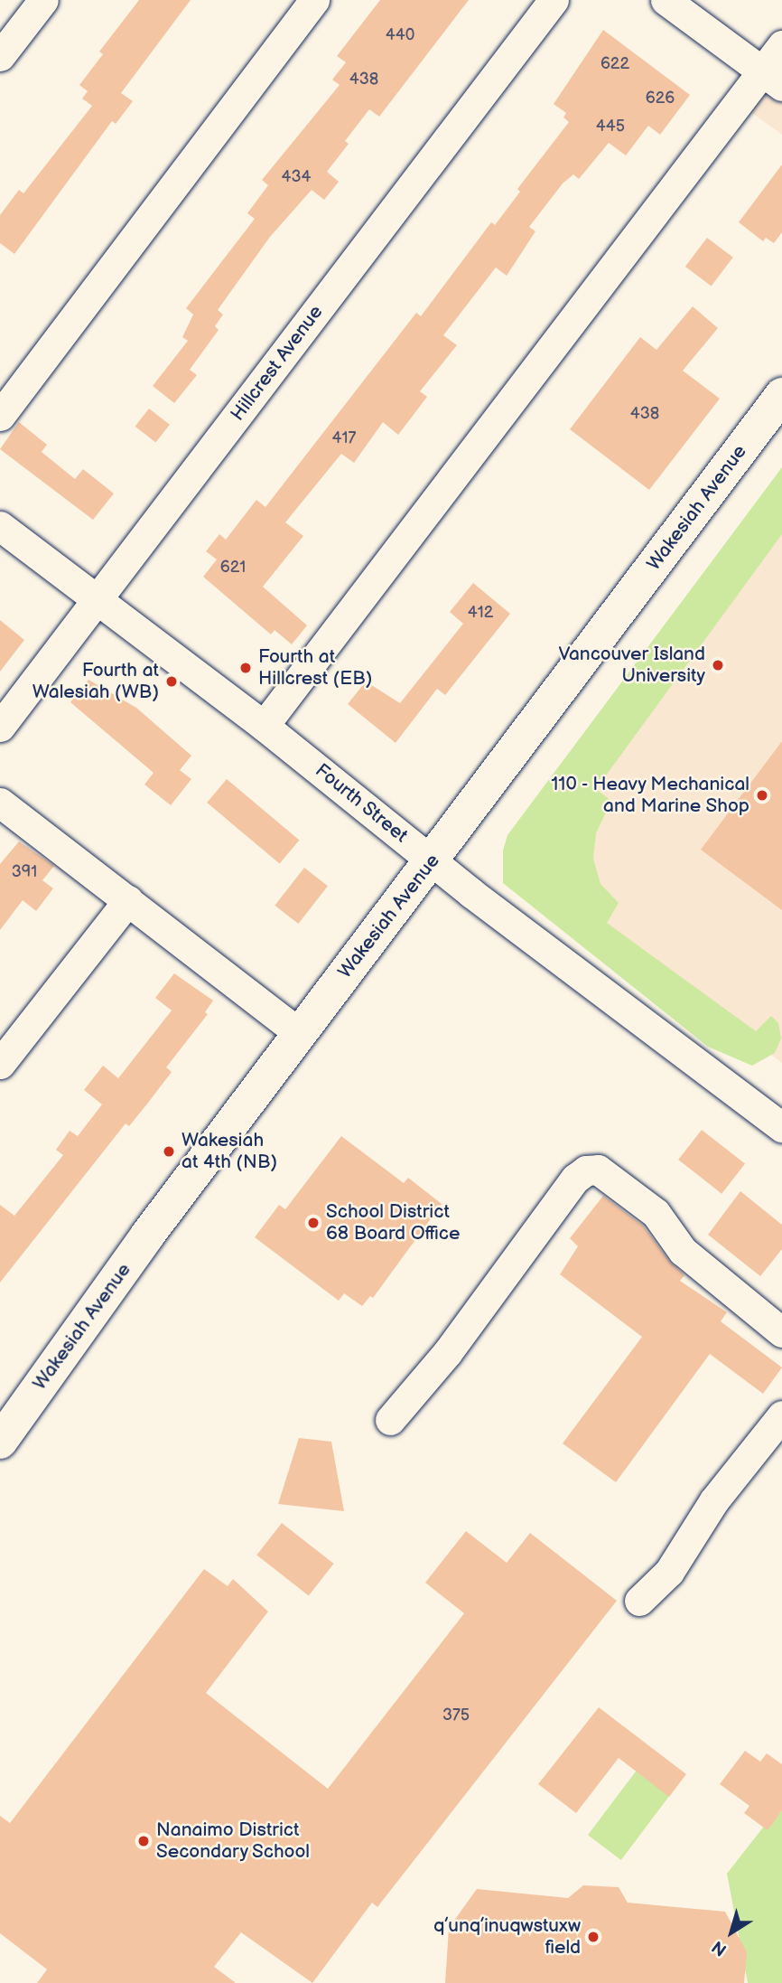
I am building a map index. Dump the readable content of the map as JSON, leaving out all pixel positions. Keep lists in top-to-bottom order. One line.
{"streets":{"main road":["Wakesiah Avenue"],"street":["Hillcrest Avenue","Fourth Street"]},"crossings":[["Hillcrest Avenue","Fourth Street"],["Wakesiah Avenue","Fourth Street"]],"places":["Vancouver Island University","Fourth at Hillcrest (EB)","Fourth at Walesiah (WB)","110 - Heavy Mechanical and Marine Shop","Wakesiah at 4th (NB)","School District 68 Board Office","Nanaimo District Secondary School","q’unq’inuqwstuxw field"],"house_numbers":["440","622","438","626","445","434","438","417","621","412","391","375"],"north":"bottom left"}
